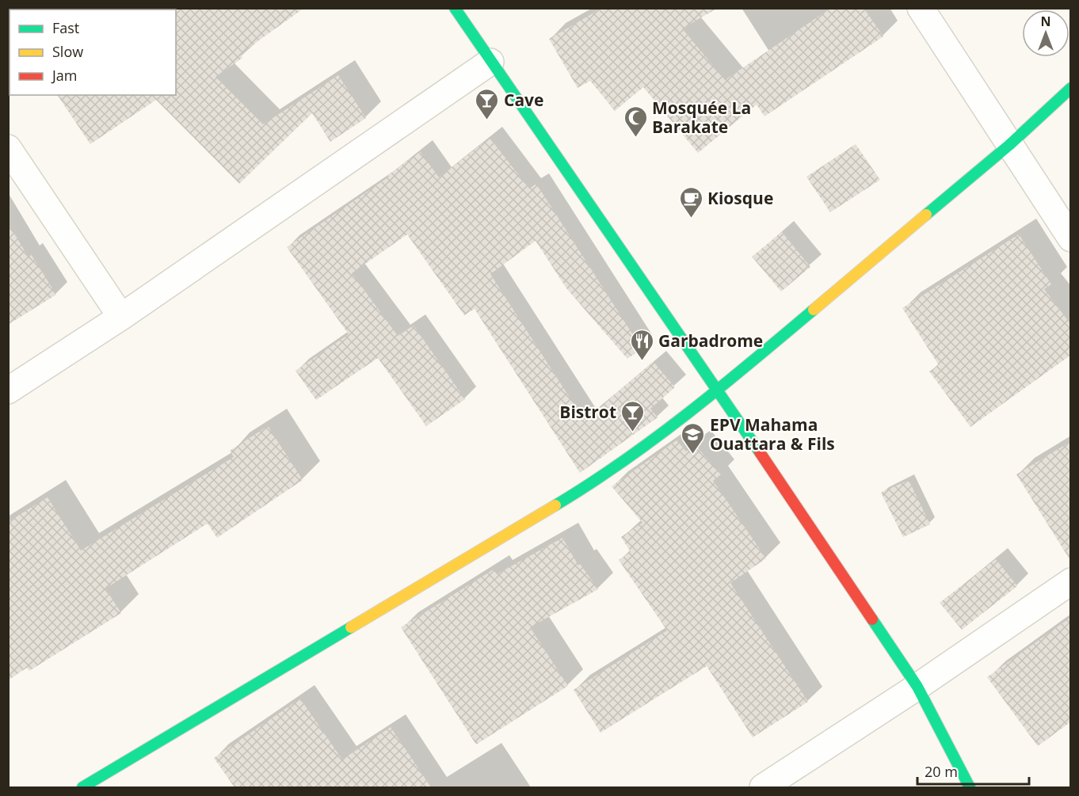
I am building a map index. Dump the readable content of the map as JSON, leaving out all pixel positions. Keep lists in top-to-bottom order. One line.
{"places":{"bar":["Cave","Bistrot"],"mosque":["Mosquée La Barakate"],"cafe":["Kiosque"],"restaurant":["Garbadrome"],"school or university":["EPV Mahama Ouattara & Fils"]},"legend":["Fast","Slow","Jam"],"scale_bar":"20 m","north":"top"}
